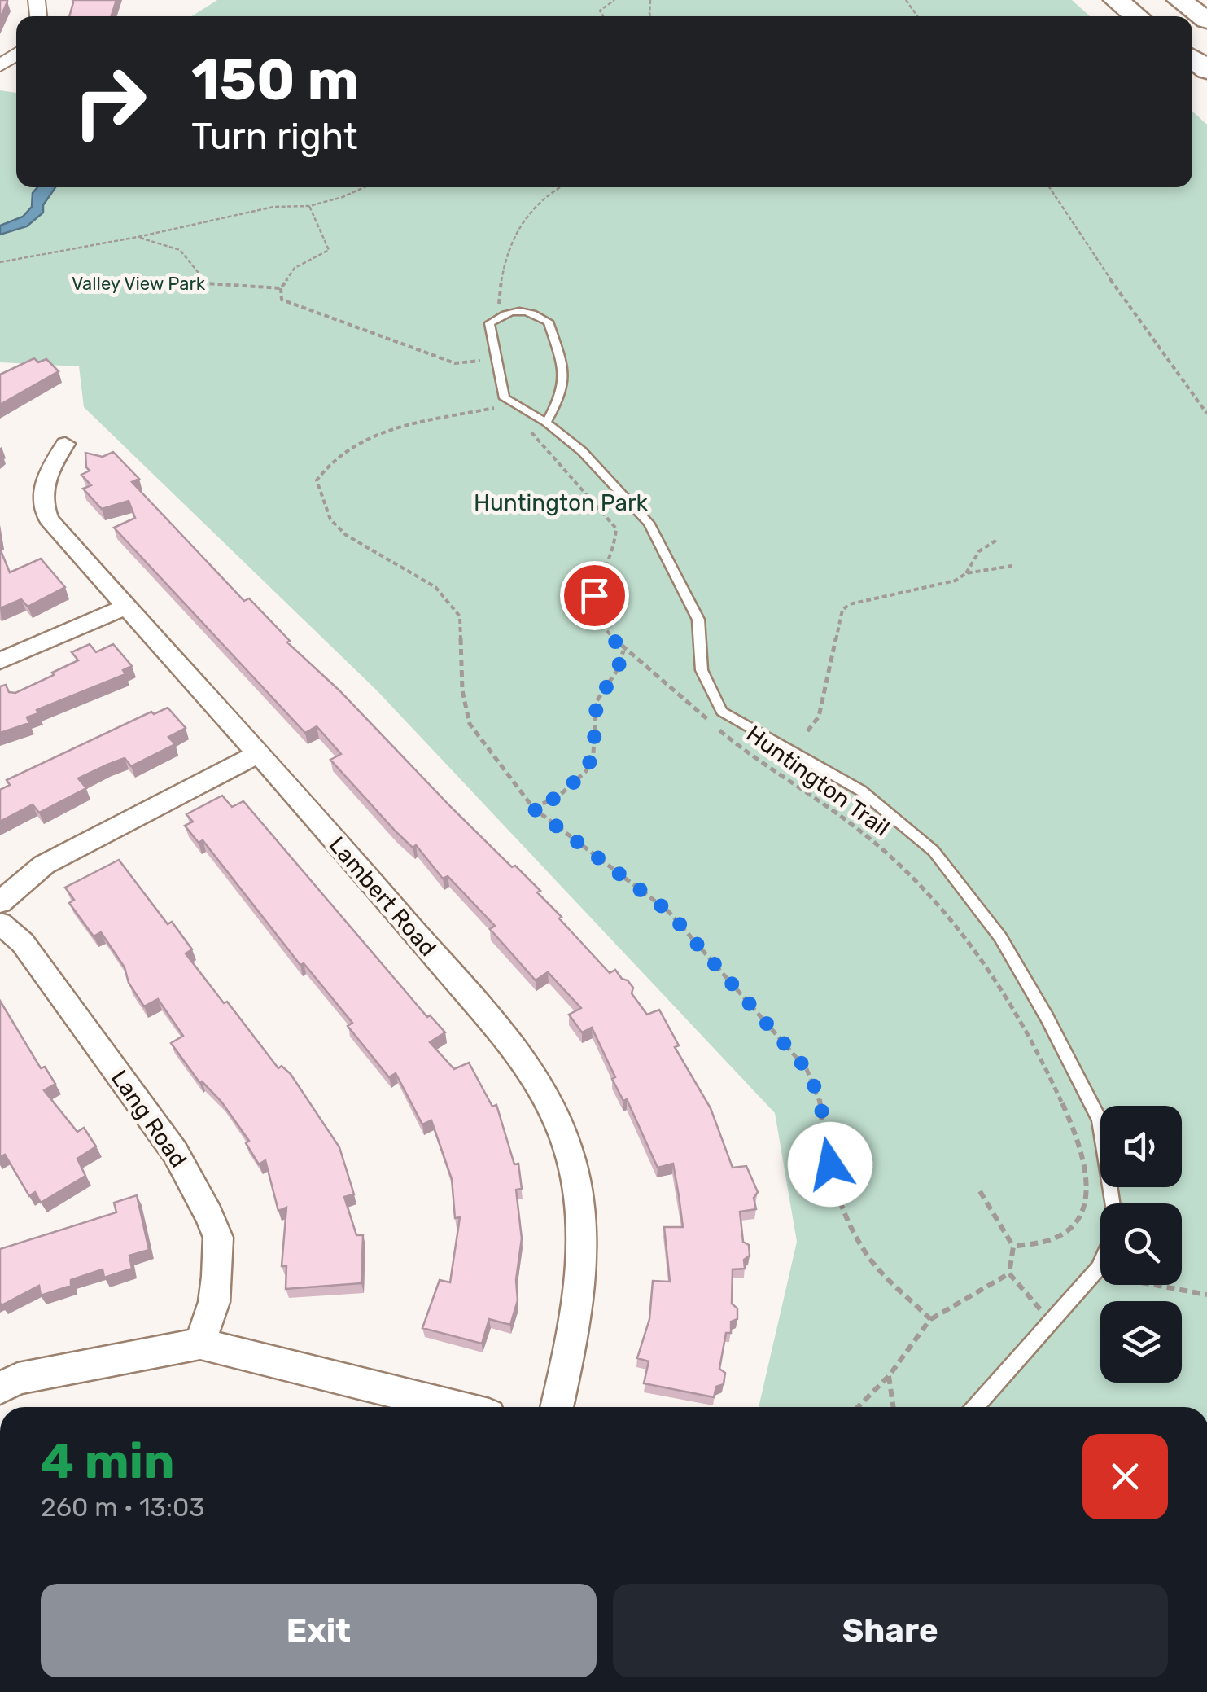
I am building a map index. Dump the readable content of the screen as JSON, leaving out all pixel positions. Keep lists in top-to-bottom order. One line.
{"streets":{"street":["Lambert Road","Lang Road"],"path":["Huntington Trail"]},"parks":["Valley View Park","Huntington Park"],"page":{"turn":["150 m","Turn right"],"heading":["4 min","260 m · 13:03"],"buttons":["Exit","Share"]}}
